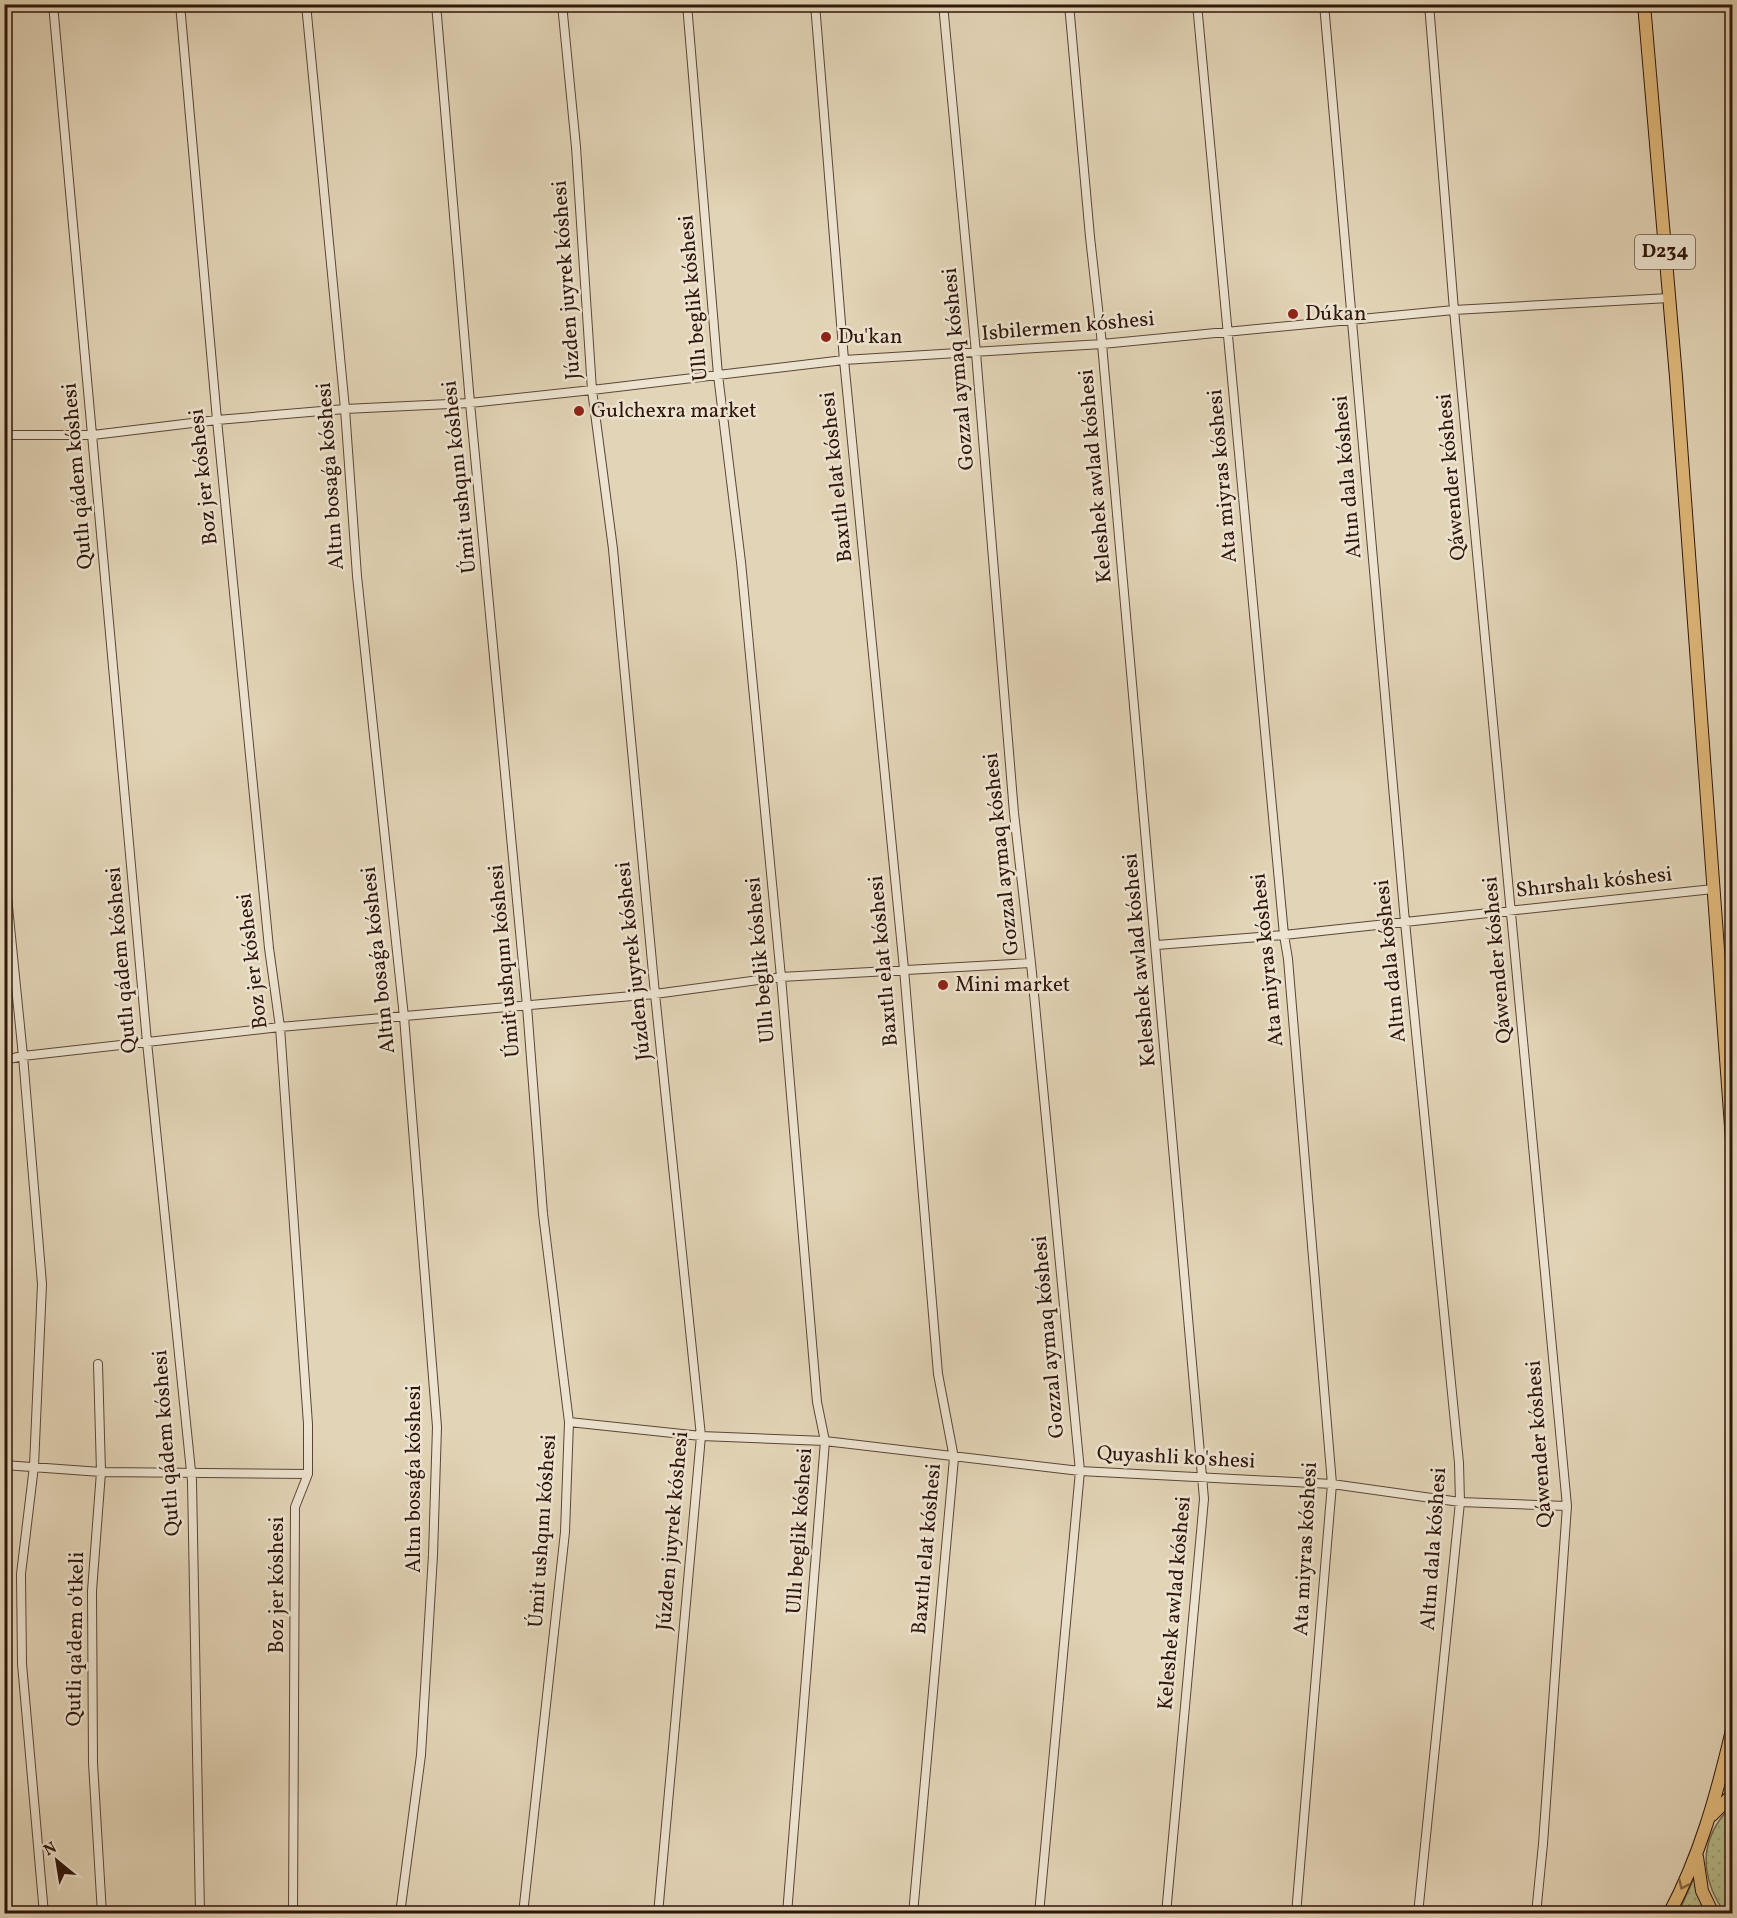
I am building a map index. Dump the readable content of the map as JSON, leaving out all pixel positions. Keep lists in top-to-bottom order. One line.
{"streets":{"main road":["D234"],"street":["Júzden juyrek kóshesi","Ullı beglik kóshesi","Isbilermen kóshesi","Gozzal aymaq kóshesi","Qutlı qádem kóshesi","Altın bosaǵa kóshesi","Keleshek awlad kóshesi","Ata miyras kóshesi","Boz jer kóshesi","Úmit ushqını kóshesi","Baxıtlı elat kóshesi","Altın dala kóshesi","Qáwender kóshesi","Shırshalı kóshesi","Quyashli ko'shesi","Qutli qa'dem o'tkeli"]},"crossings":[["D234","Isbilermen kóshesi"],["D234","Shırshalı kóshesi"],["Júzden juyrek kóshesi","Isbilermen kóshesi"],["Júzden juyrek kóshesi","Quyashli ko'shesi"],["Ullı beglik kóshesi","Isbilermen kóshesi"],["Ullı beglik kóshesi","Quyashli ko'shesi"],["Isbilermen kóshesi","Gozzal aymaq kóshesi"],["Isbilermen kóshesi","Qutlı qádem kóshesi"],["Isbilermen kóshesi","Altın bosaǵa kóshesi"],["Isbilermen kóshesi","Keleshek awlad kóshesi"],["Isbilermen kóshesi","Ata miyras kóshesi"],["Isbilermen kóshesi","Boz jer kóshesi"],["Isbilermen kóshesi","Úmit ushqını kóshesi"],["Isbilermen kóshesi","Baxıtlı elat kóshesi"],["Isbilermen kóshesi","Altın dala kóshesi"],["Isbilermen kóshesi","Qáwender kóshesi"],["Gozzal aymaq kóshesi","Quyashli ko'shesi"],["Keleshek awlad kóshesi","Shırshalı kóshesi"],["Keleshek awlad kóshesi","Quyashli ko'shesi"],["Ata miyras kóshesi","Shırshalı kóshesi"],["Ata miyras kóshesi","Quyashli ko'shesi"],["Úmit ushqını kóshesi","Quyashli ko'shesi"],["Baxıtlı elat kóshesi","Quyashli ko'shesi"],["Altın dala kóshesi","Shırshalı kóshesi"],["Altın dala kóshesi","Quyashli ko'shesi"],["Qáwender kóshesi","Shırshalı kóshesi"],["Qáwender kóshesi","Quyashli ko'shesi"]],"places":["Dúkan","Du'kan","Gulchexra market","Mini market"],"north":"top left"}
